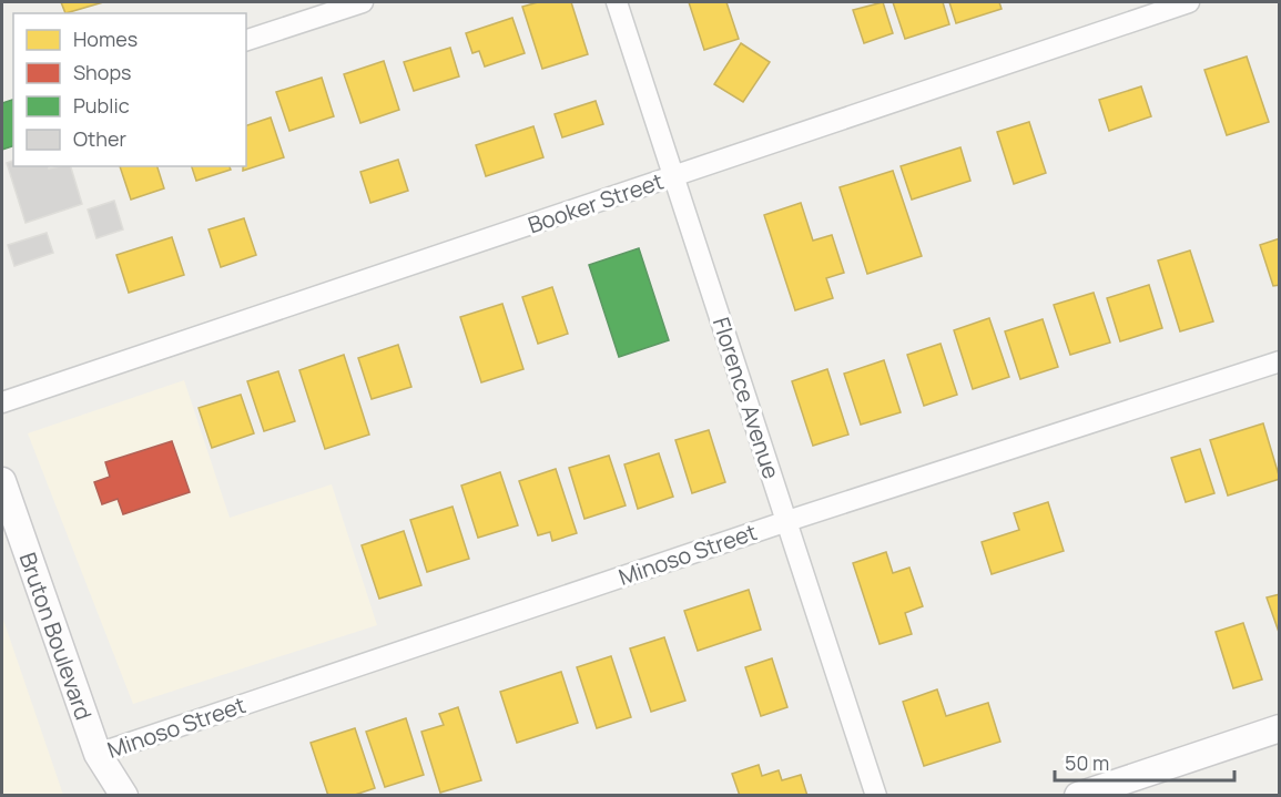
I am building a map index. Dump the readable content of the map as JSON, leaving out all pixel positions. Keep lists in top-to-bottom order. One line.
{"streets":{"street":["Booker Street","Florence Avenue","Minoso Street","Bruton Boulevard"]},"crossings":[["Booker Street","Florence Avenue"],["Florence Avenue","Minoso Street"],["Minoso Street","Bruton Boulevard"]],"legend":["Homes","Shops","Public","Other"],"scale_bar":"50 m"}
